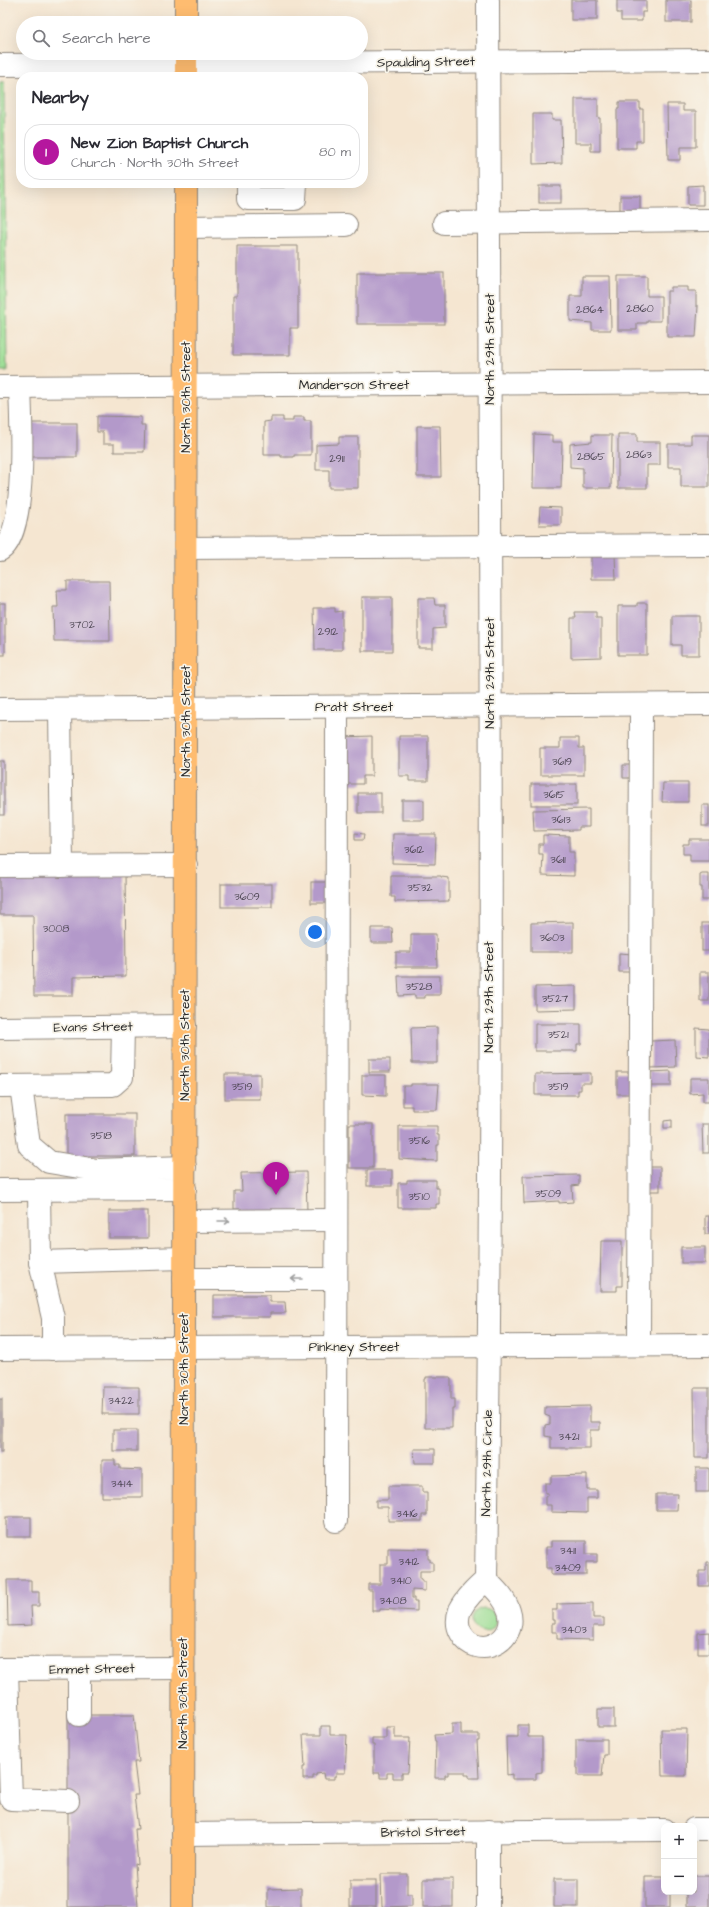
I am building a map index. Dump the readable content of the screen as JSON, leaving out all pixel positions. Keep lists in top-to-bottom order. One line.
{"streets":{"main road":["North 30th Street"],"street":["Spaulding Street","North 29th Street","Manderson Street","Pratt Street","Evans Street","Pinkney Street","North 29th Circle","Emmet Street","Bristol Street"]},"crossings":[["Spaulding Street","North 29th Street"],["North 29th Street","Manderson Street"],["North 29th Street","Pratt Street"],["North 29th Street","Pinkney Street"],["North 29th Street","North 29th Circle"],["Manderson Street","North 30th Street"],["North 30th Street","Pratt Street"],["North 30th Street","Evans Street"],["North 30th Street","Pinkney Street"],["North 30th Street","Emmet Street"],["North 30th Street","Bristol Street"],["Pinkney Street","North 29th Circle"]],"house_numbers":["2860","2864","2863","2865","2911","3702","2912","3619","3615","3613","3612","3611","3532","3609","3008","3603","3528","3527","3521","3519","3519","3518","3516","3509","3510","3422","3421","3414","3416","3411","3412","3409","3410","3408","3403"],"page":{"search":"Search here","heading":"Nearby","list":[{"mark":"1","name":"New Zion Baptist Church","note":"Church · North 30th Street","value":"80 m"}],"pins":"1","map_buttons":["+","−"]}}
